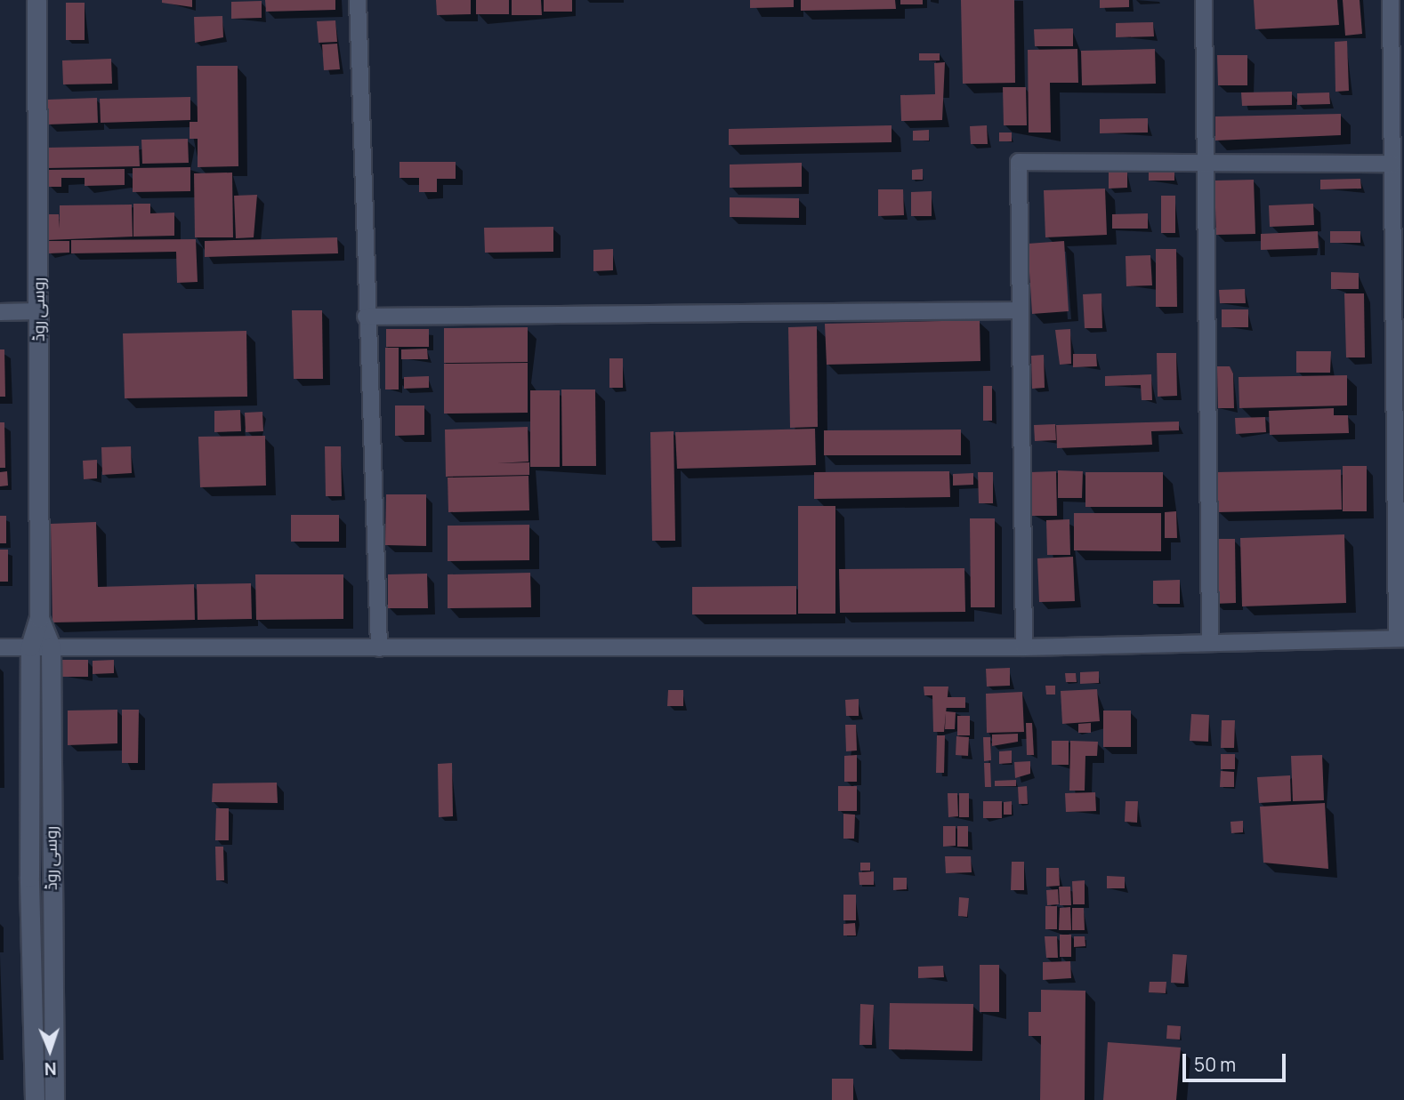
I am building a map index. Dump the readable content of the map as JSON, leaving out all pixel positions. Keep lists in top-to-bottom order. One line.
{"streets":{"main road":["روسی روڈ"]},"scale_bar":"50 m","north":"bottom"}
